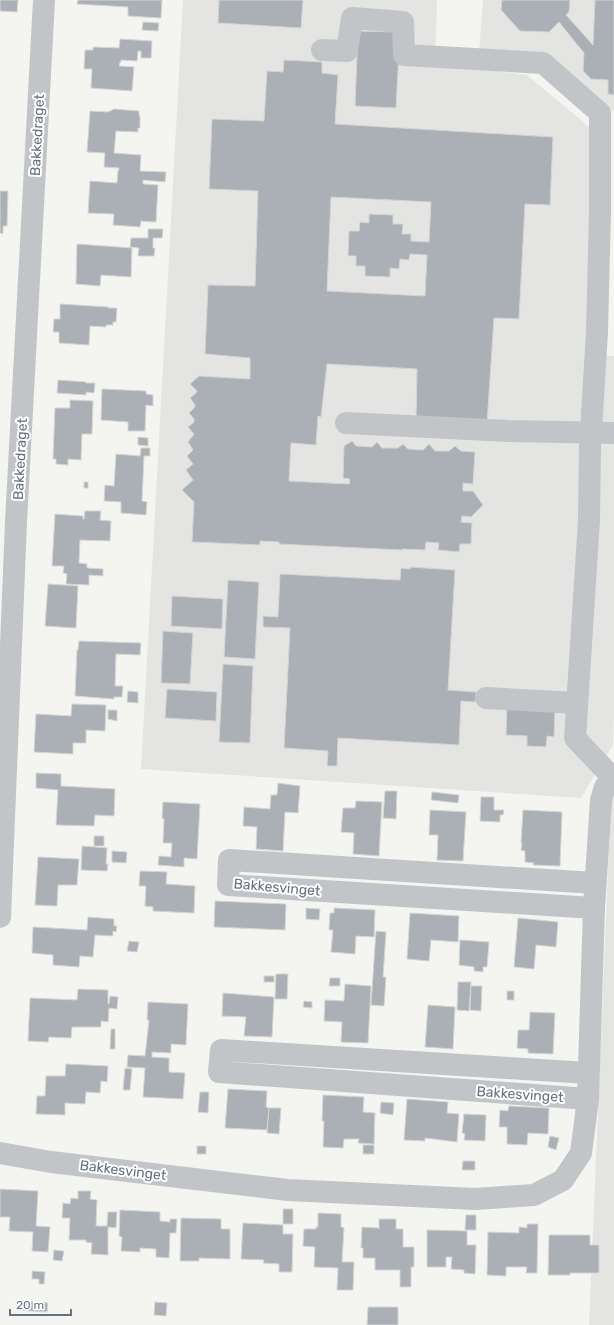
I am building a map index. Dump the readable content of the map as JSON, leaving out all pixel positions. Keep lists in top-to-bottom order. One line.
{"streets":{"street":["Bakkedraget","Bakkesvinget"]},"scale_bar":"20 m"}
